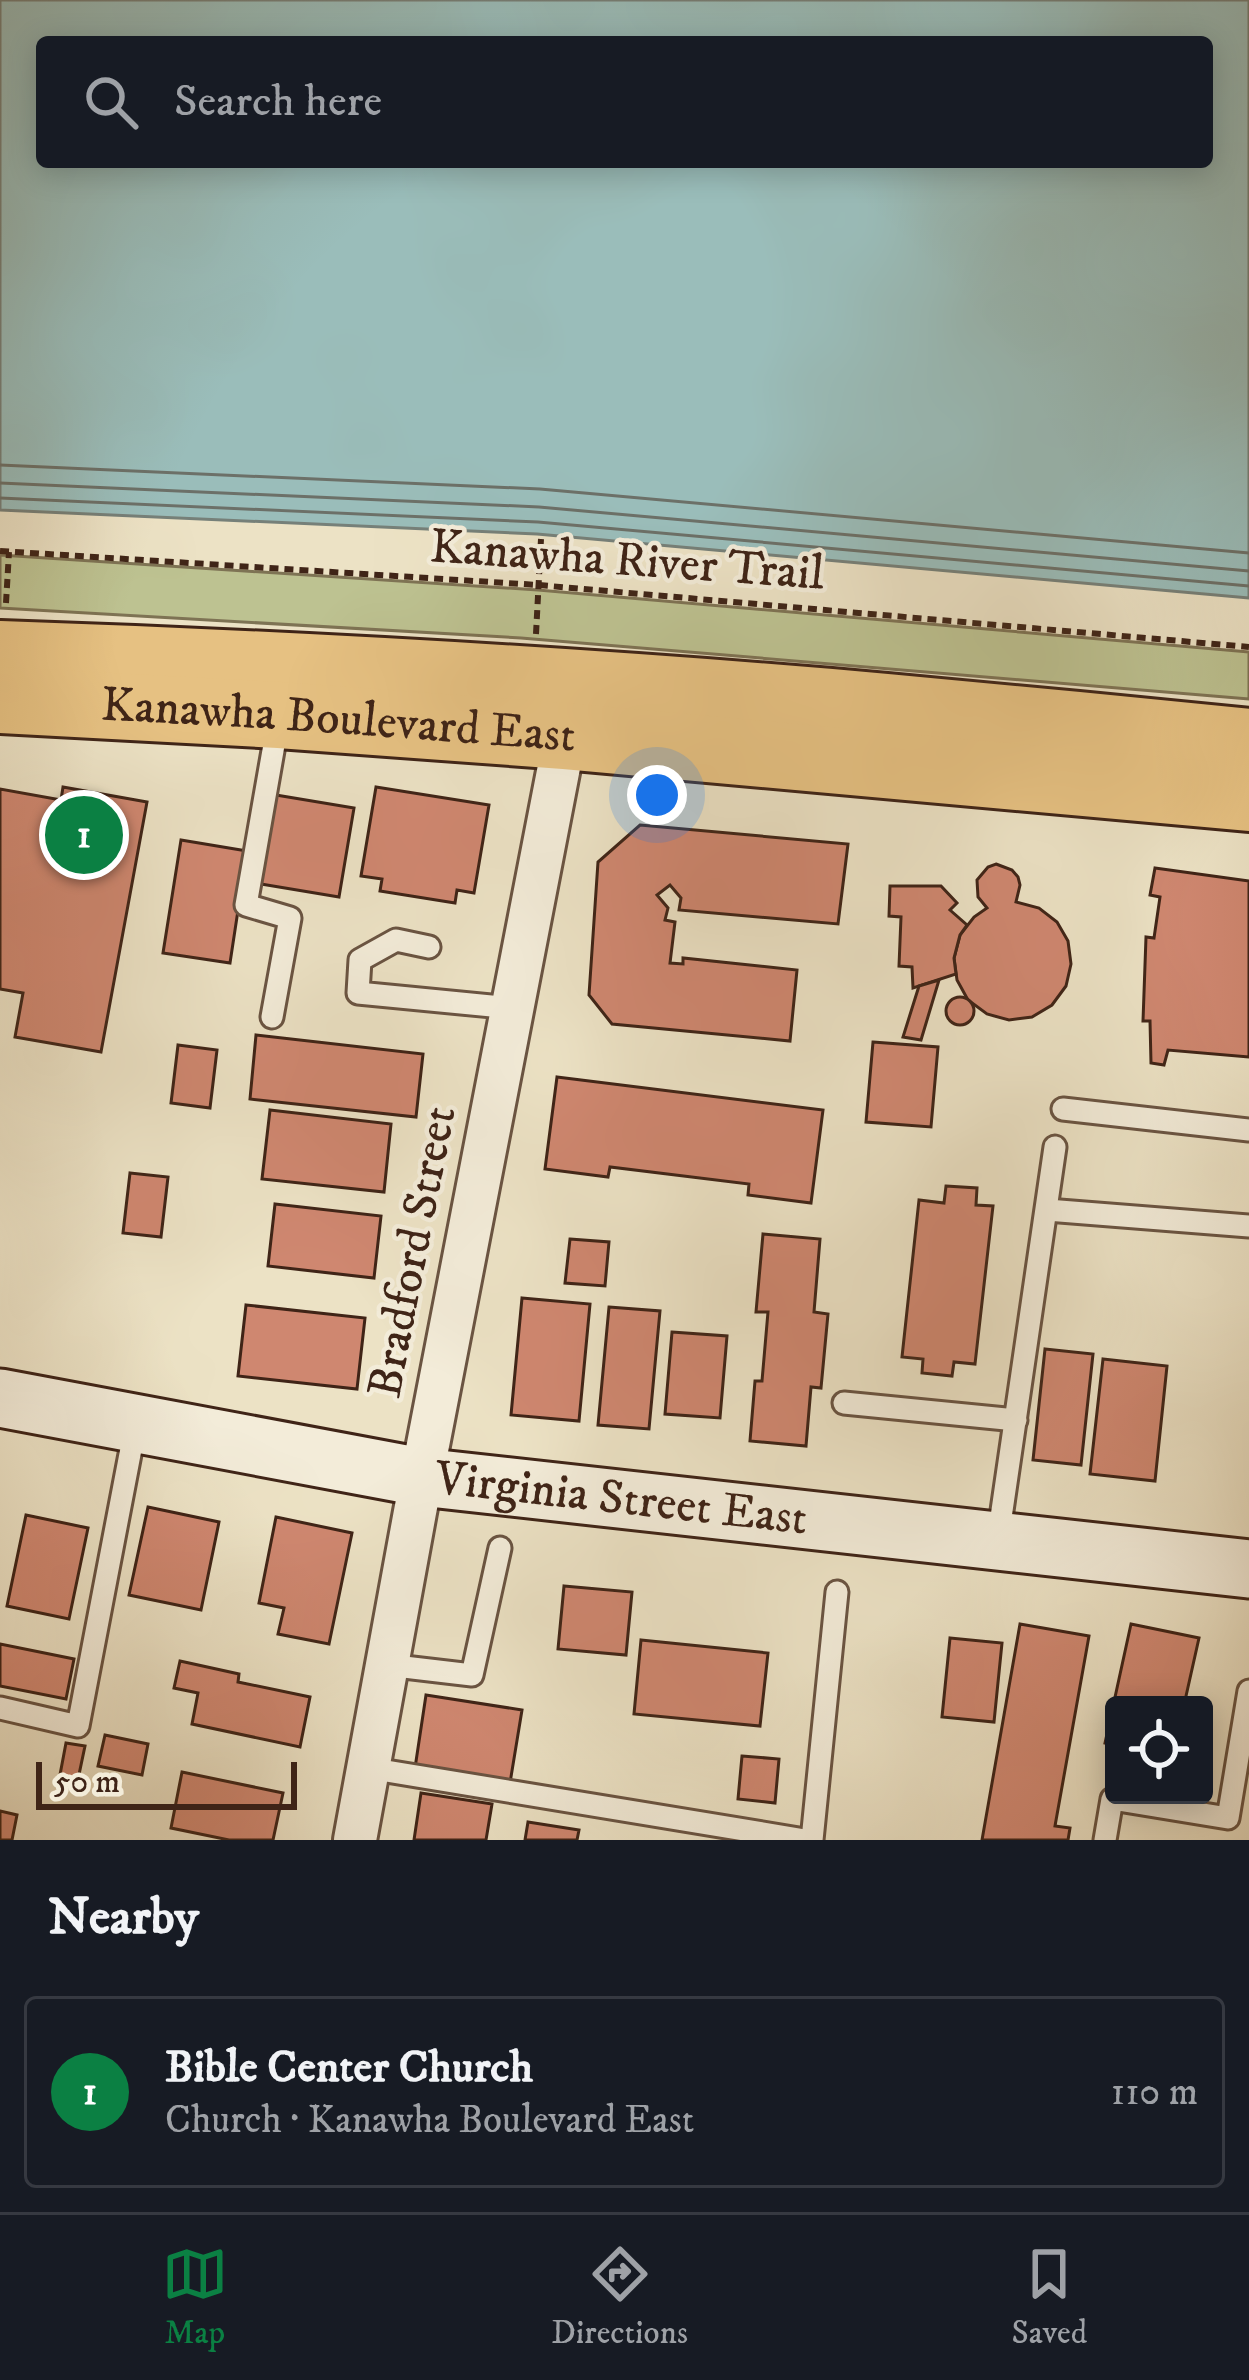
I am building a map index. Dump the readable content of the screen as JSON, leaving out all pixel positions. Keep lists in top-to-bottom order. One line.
{"streets":{"main road":["Kanawha Boulevard East","Virginia Street East"],"street":["Bradford Street"],"path":["Kanawha River Trail"]},"crossings":[["Kanawha Boulevard East","Bradford Street"],["Bradford Street","Virginia Street East"]],"scale_bar":"50 m","page":{"search":"Search here","pins":"1","scale":"50 m","heading":"Nearby","list":[{"mark":"1","name":"Bible Center Church","note":"Church · Kanawha Boulevard East","value":"110 m"}],"nav":["Map","Directions","Saved"]}}
